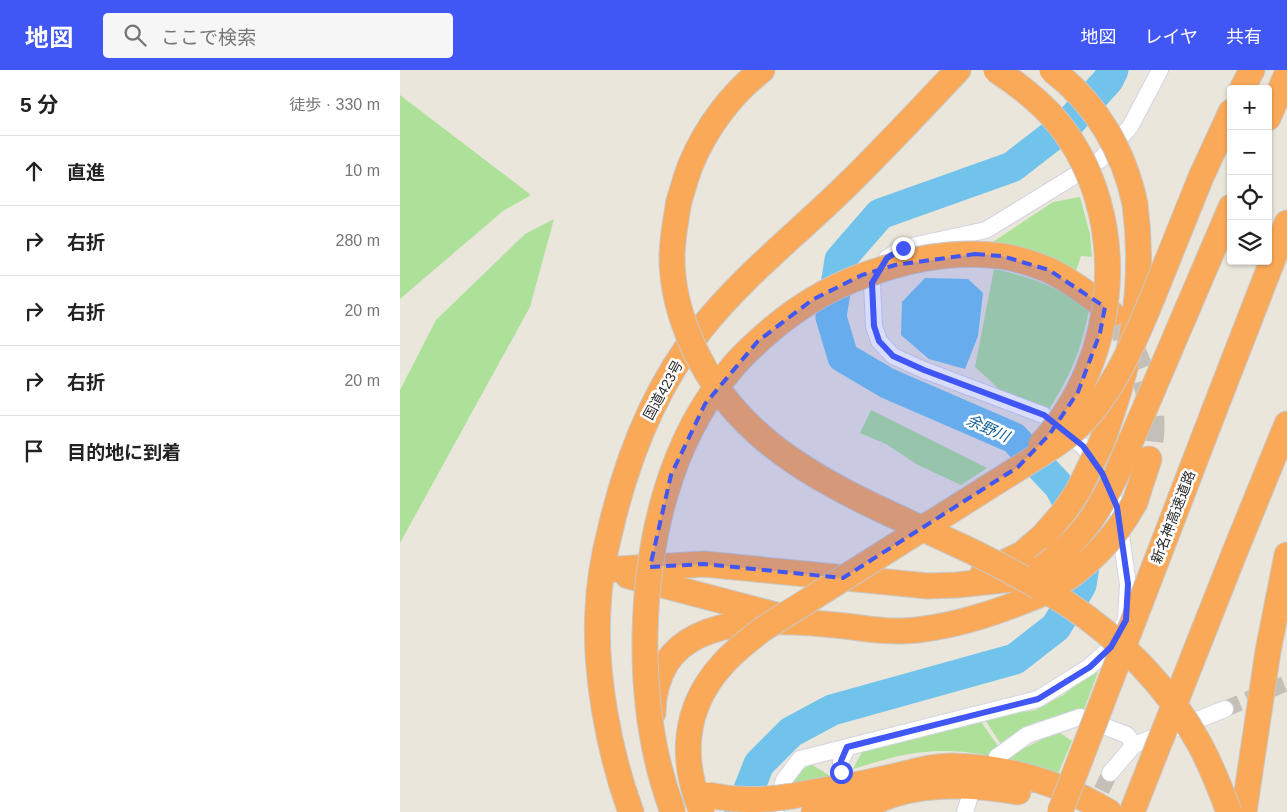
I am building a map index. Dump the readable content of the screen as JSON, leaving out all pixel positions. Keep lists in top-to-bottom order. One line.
{"streets":{"highway":["国道423号","新名神高速道路"]},"water":["余野川"],"page":{"header":"地図","search":"ここで検索","nav":["地図","レイヤ","共有"],"heading":["5 分","徒歩 · 330 m"],"map_buttons":["+","−"],"list":[["直進","10 m"],["右折","280 m"],["右折","20 m"],["右折","20 m"],"目的地に到着"]}}
